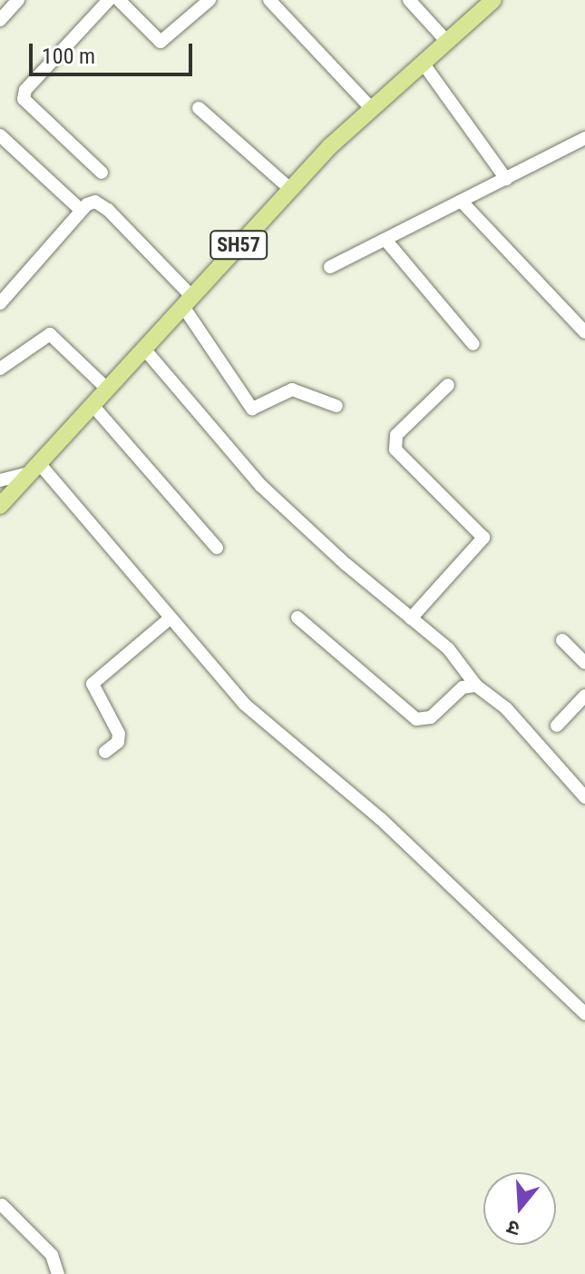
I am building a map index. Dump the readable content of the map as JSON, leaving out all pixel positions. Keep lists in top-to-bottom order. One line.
{"streets":{"main road":["SH57"]},"scale_bar":"100 m","north":"bottom"}
